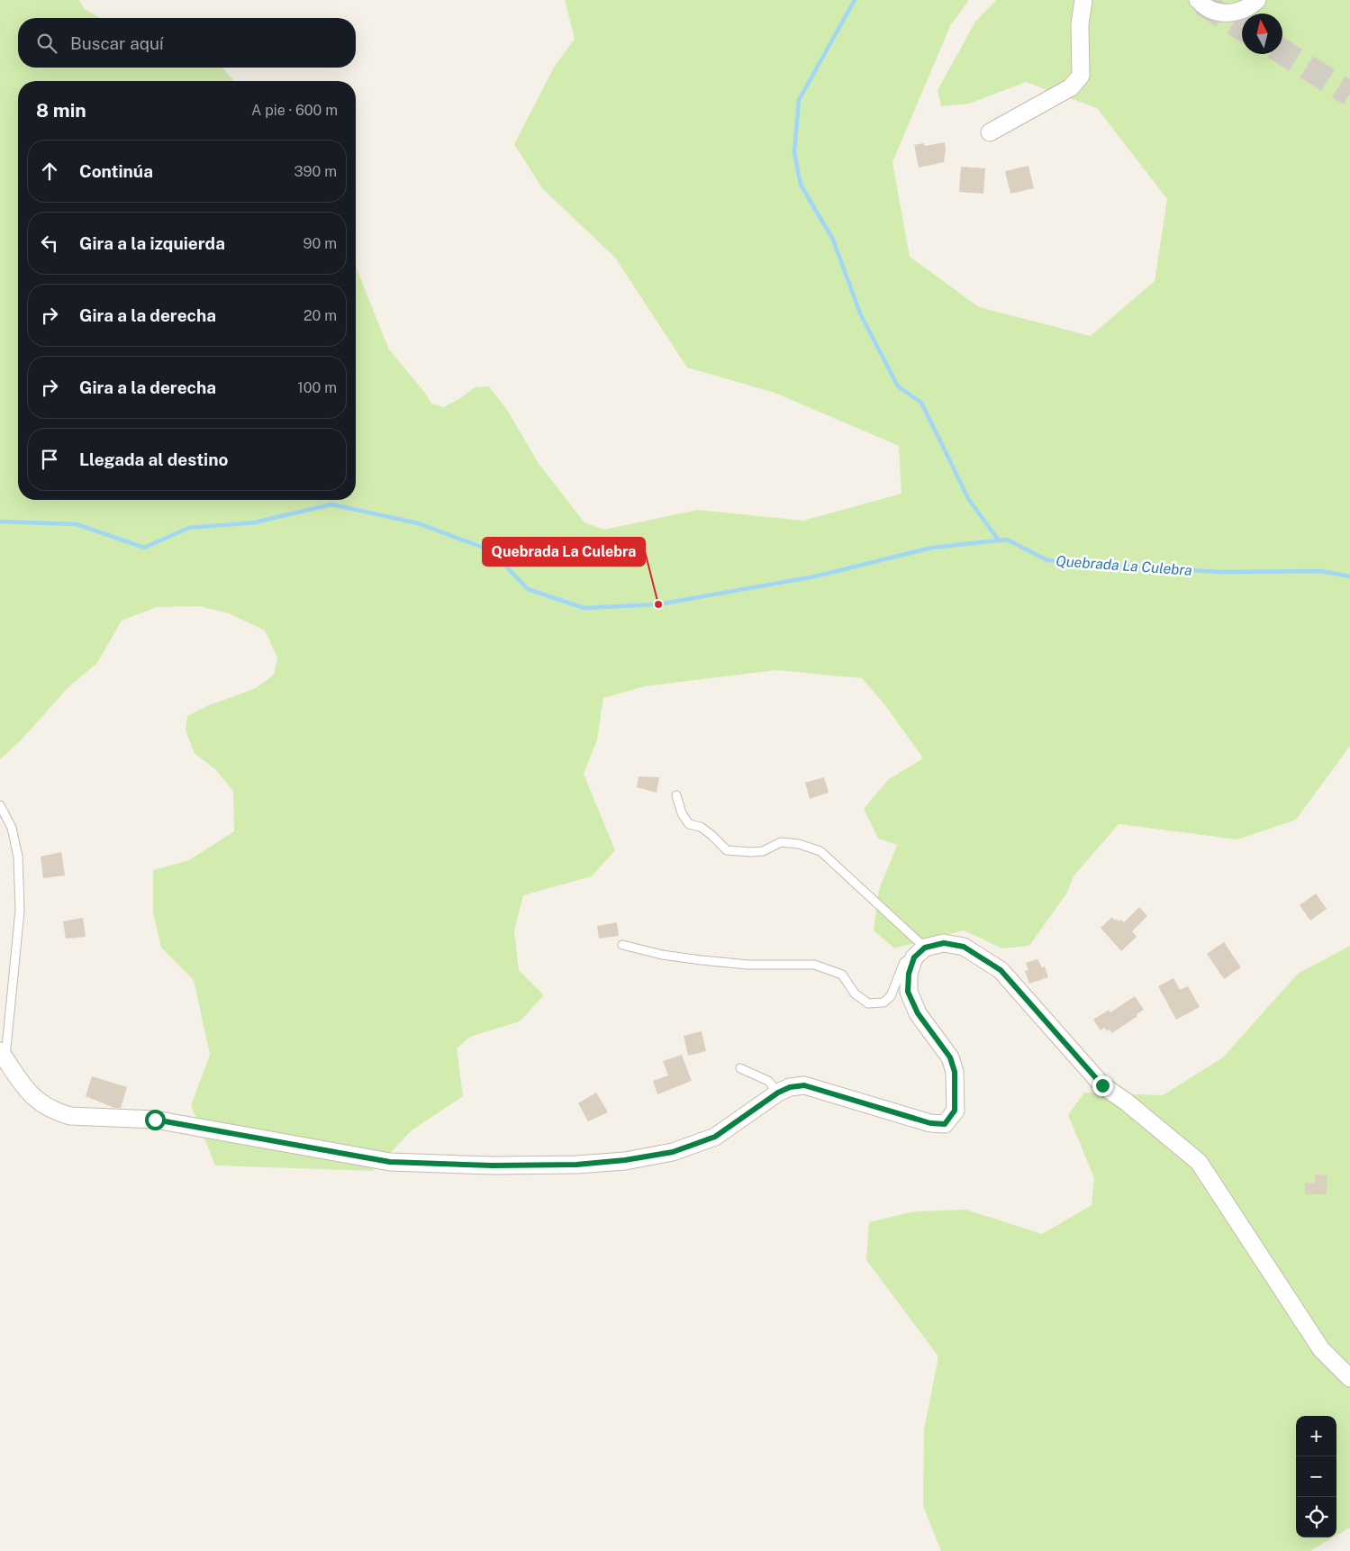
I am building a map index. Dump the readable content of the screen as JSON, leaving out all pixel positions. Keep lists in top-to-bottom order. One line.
{"water":["Quebrada La Culebra"],"places":["Quebrada La Culebra"],"north":"top","page":{"search":"Buscar aquí","heading":["8 min","A pie · 600 m"],"list":[["Continúa","390 m"],["Gira a la izquierda","90 m"],["Gira a la derecha","20 m"],["Gira a la derecha","100 m"],"Llegada al destino"],"map_buttons":["+","−"]}}
